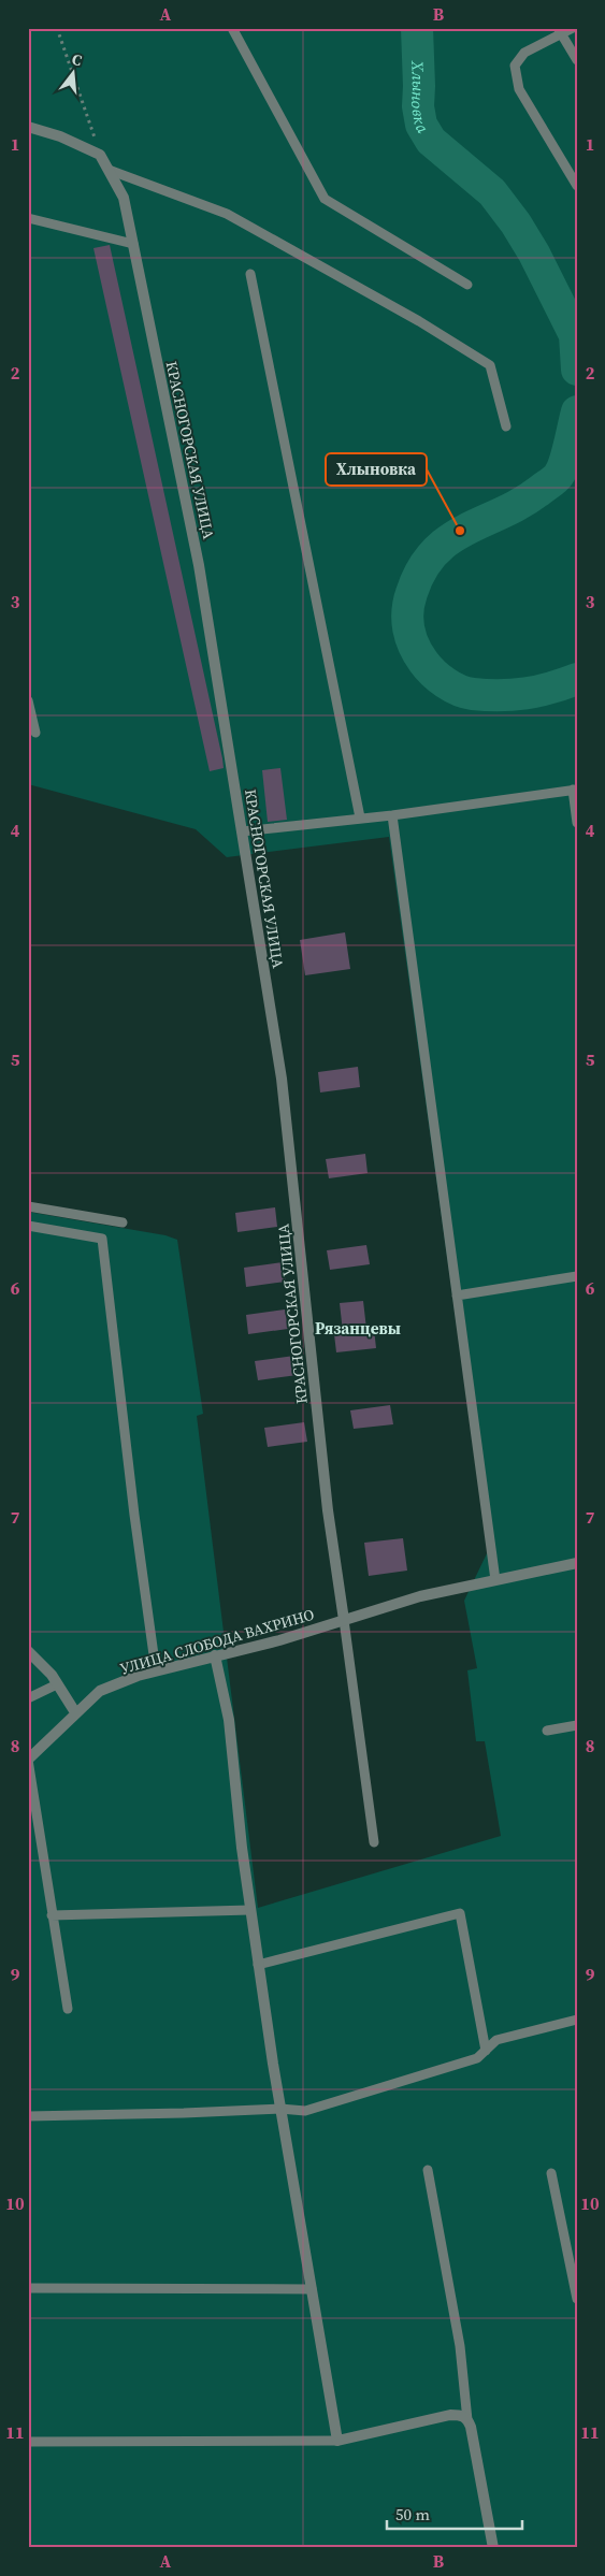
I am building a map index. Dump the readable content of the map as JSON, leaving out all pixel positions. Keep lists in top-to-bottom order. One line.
{"streets":{"street":["КРАСНОГОРСКАЯ УЛИЦА","УЛИЦА СЛОБОДА ВАХРИНО"]},"crossings":[["КРАСНОГОРСКАЯ УЛИЦА","УЛИЦА СЛОБОДА ВАХРИНО"]],"districts":["Рязанцевы"],"water":["Хлыновка"],"places":["Хлыновка"],"scale_bar":"50 m","north":"top","grid":{"columns":["A","B"],"rows":["1","2","3","4","5","6","7","8","9","10","11"]}}
